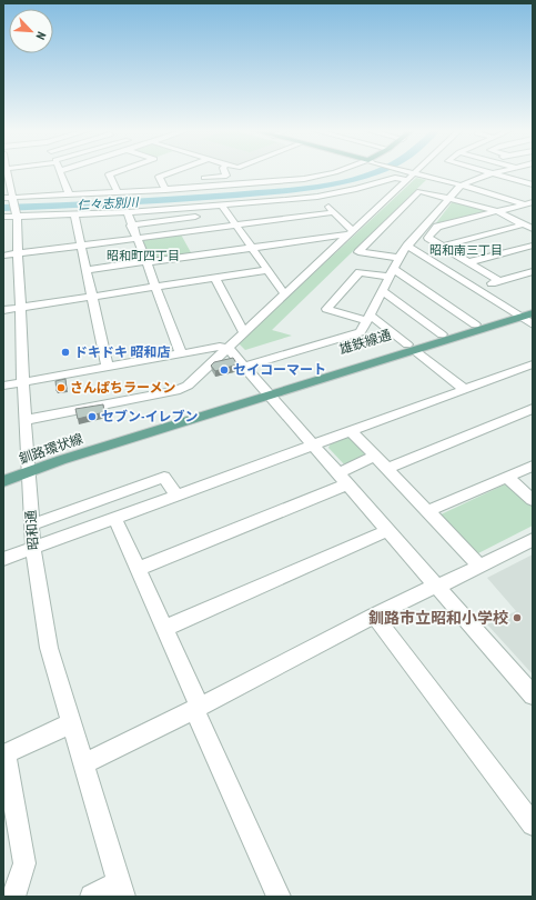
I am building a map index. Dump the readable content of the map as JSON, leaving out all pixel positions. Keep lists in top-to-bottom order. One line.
{"streets":{"main road":["雄鉄線通","釧路環状線"],"street":["昭和通"]},"crossings":[["雄鉄線通","釧路環状線"],["釧路環状線","昭和通"]],"districts":["昭和南三丁目","昭和町四丁目"],"water":["仁々志別川"],"places":["ドキドキ 昭和店","セイコーマート","さんぱちラーメン","セブン-イレブン","釧路市立昭和小学校"],"north":"bottom right"}
